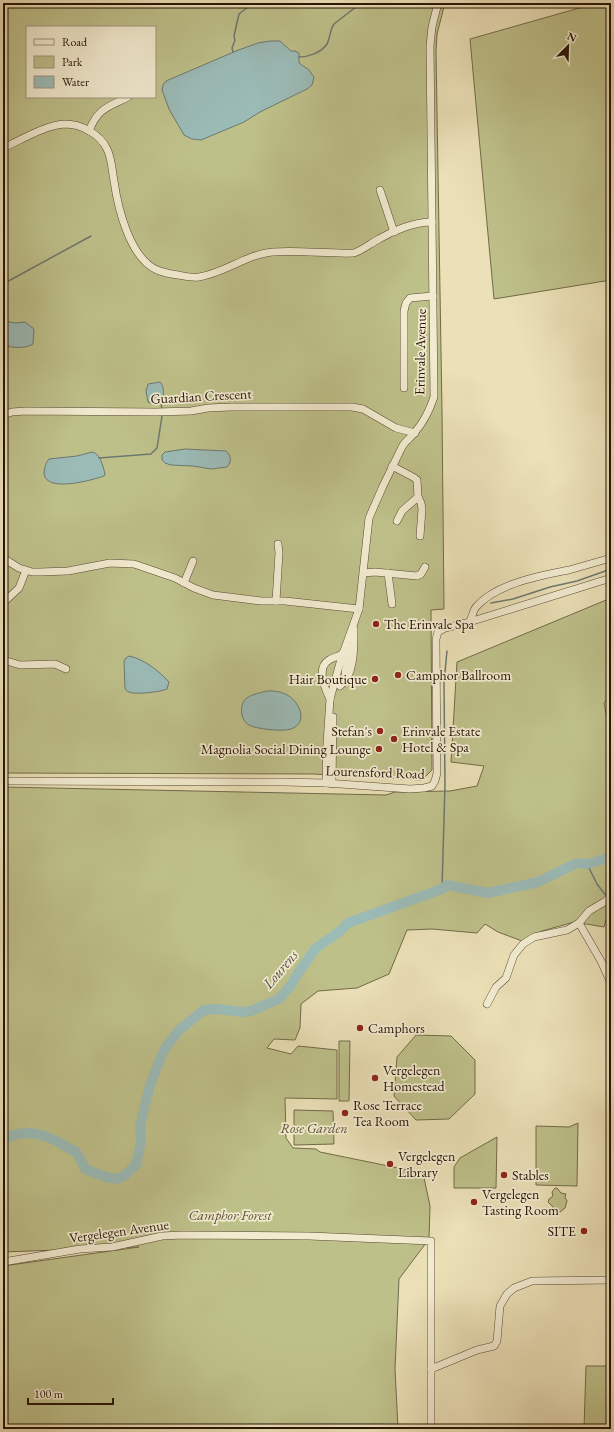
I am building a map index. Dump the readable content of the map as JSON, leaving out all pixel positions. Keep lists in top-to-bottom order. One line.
{"streets":{"street":["Erinvale Avenue","Guardian Crescent","Lourensford Road","Vergelegen Avenue"]},"crossings":[["Erinvale Avenue","Guardian Crescent"],["Erinvale Avenue","Lourensford Road"]],"water":["Lourens"],"parks":["Rose Garden","Camphor Forest"],"places":["The Erinvale Spa","Camphor Ballroom","Hair Boutique","Stefan's","Erinvale Estate Hotel & Spa","Magnolia Social Dining Lounge","Camphors","Vergelegen Homestead","Rose Terrace Tea Room","Vergelegen Library","Stables","Vergelegen Tasting Room","SITE"],"legend":["Road","Park","Water"],"scale_bar":"100 m","north":"top right"}
